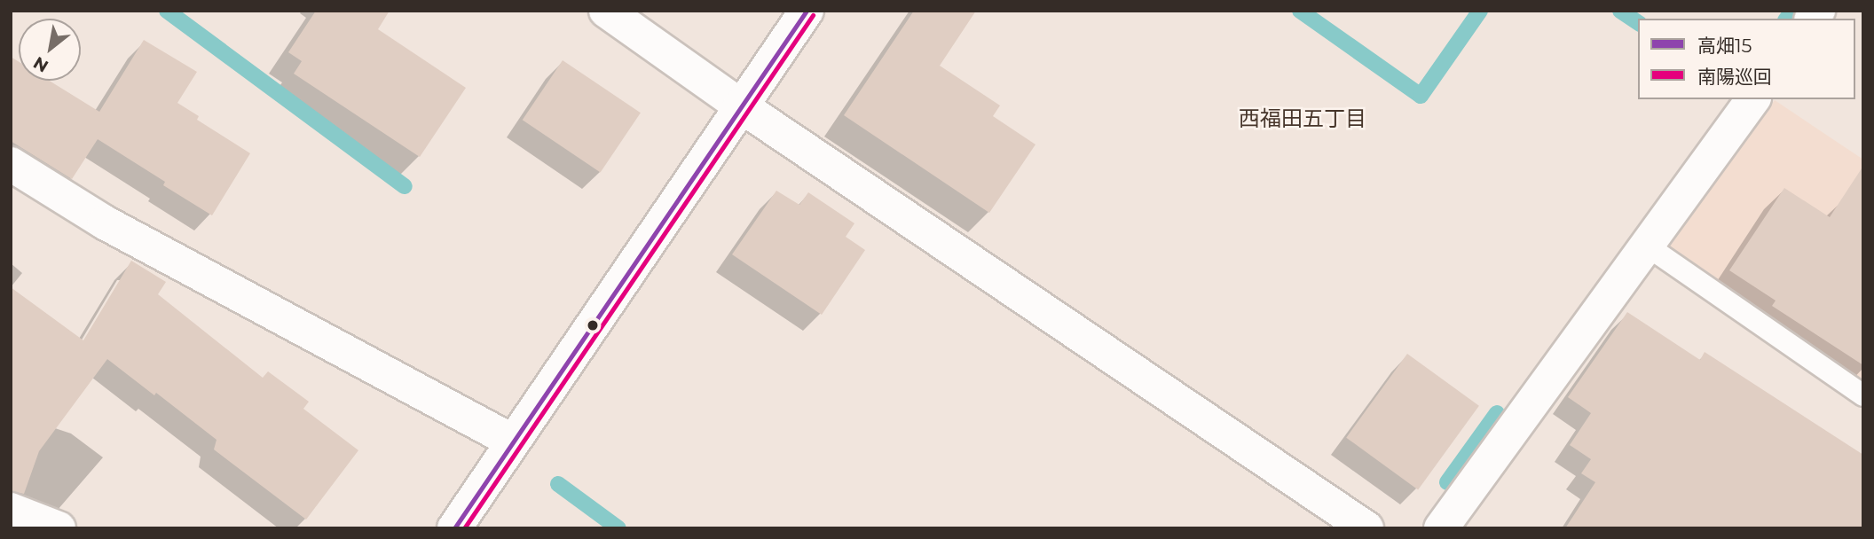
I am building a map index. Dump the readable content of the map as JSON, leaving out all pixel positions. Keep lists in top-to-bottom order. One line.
{"districts":["西福田五丁目"],"lines":["transit line 高畑15","transit line 南陽巡回"],"legend":["高畑15","南陽巡回"],"north":"bottom left"}
